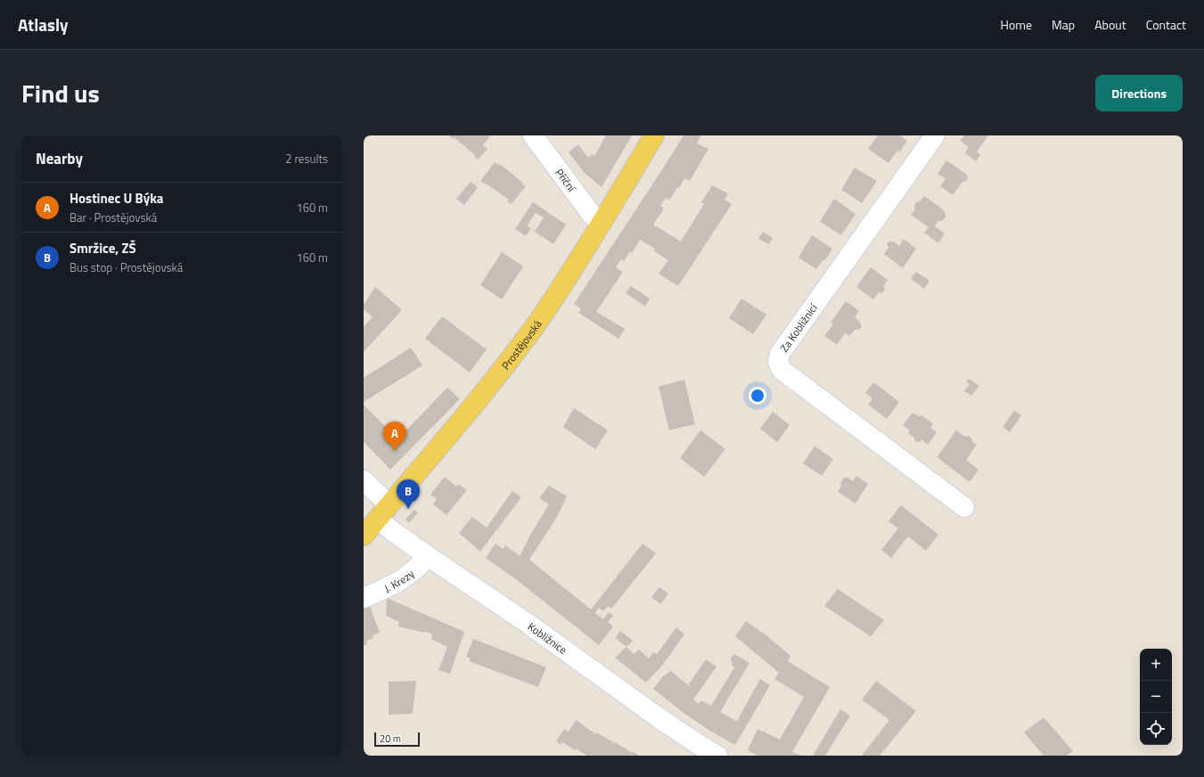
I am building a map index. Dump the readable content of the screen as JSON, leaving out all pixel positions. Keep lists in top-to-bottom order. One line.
{"streets":{"main road":["Prostějovská"],"street":["Příční","Za Kobližnicí","J. Krezy","Kobližnice"]},"crossings":[["Příční","Prostějovská"],["Prostějovská","Kobližnice"],["J. Krezy","Kobližnice"]],"scale_bar":"20 m","page":{"header":"Atlasly","nav":["Home","Map","About","Contact"],"title":"Find us","buttons":"Directions","heading":["Nearby","2 results"],"list":[{"mark":"A","name":"Hostinec U Býka","note":"Bar · Prostějovská","value":"160 m"},{"mark":"B","name":"Smržice, ZŠ","note":"Bus stop · Prostějovská","value":"160 m"}],"pins":["A","B"],"map_buttons":["+","−"],"scale":"20 m"}}
